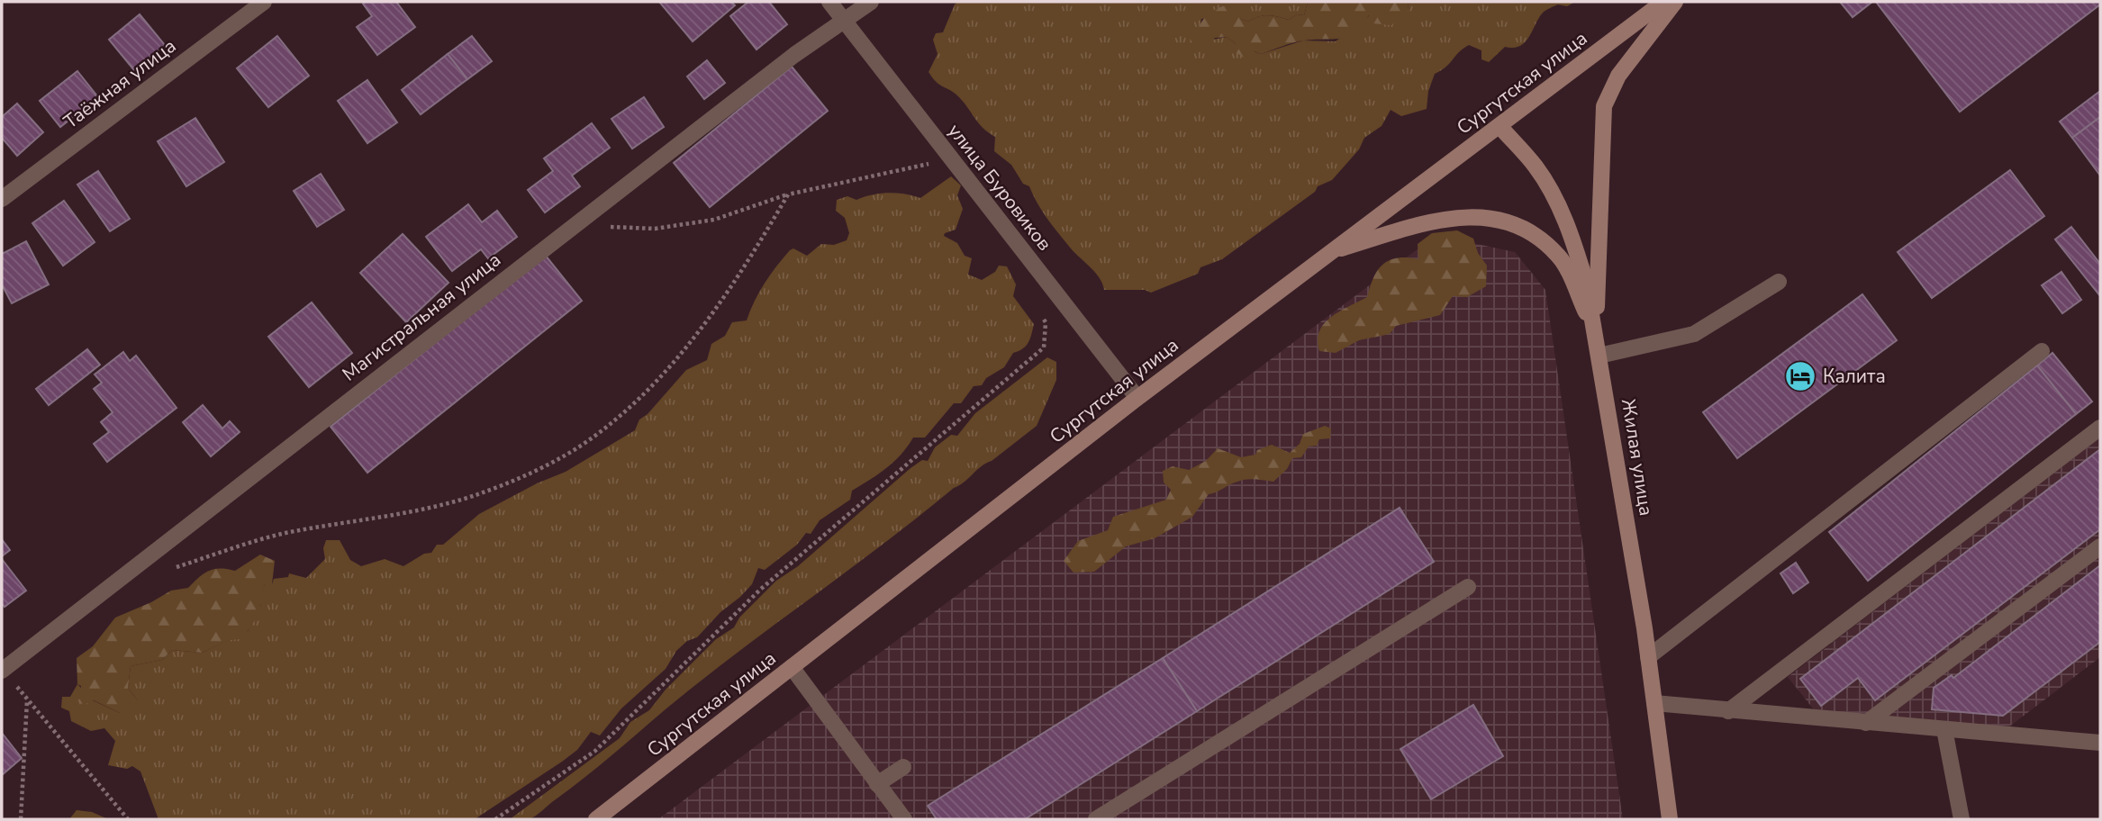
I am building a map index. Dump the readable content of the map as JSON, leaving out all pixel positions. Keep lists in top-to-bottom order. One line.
{"streets":{"main road":["Сургутская улица","Жилая улица"],"street":["Таёжная улица","улица Буровиков","Магистральная улица"]},"crossings":[["Сургутская улица","улица Буровиков"],["Сургутская улица","Жилая улица"],["улица Буровиков","Магистральная улица"]],"places":{"hotel":["Калита"]}}
